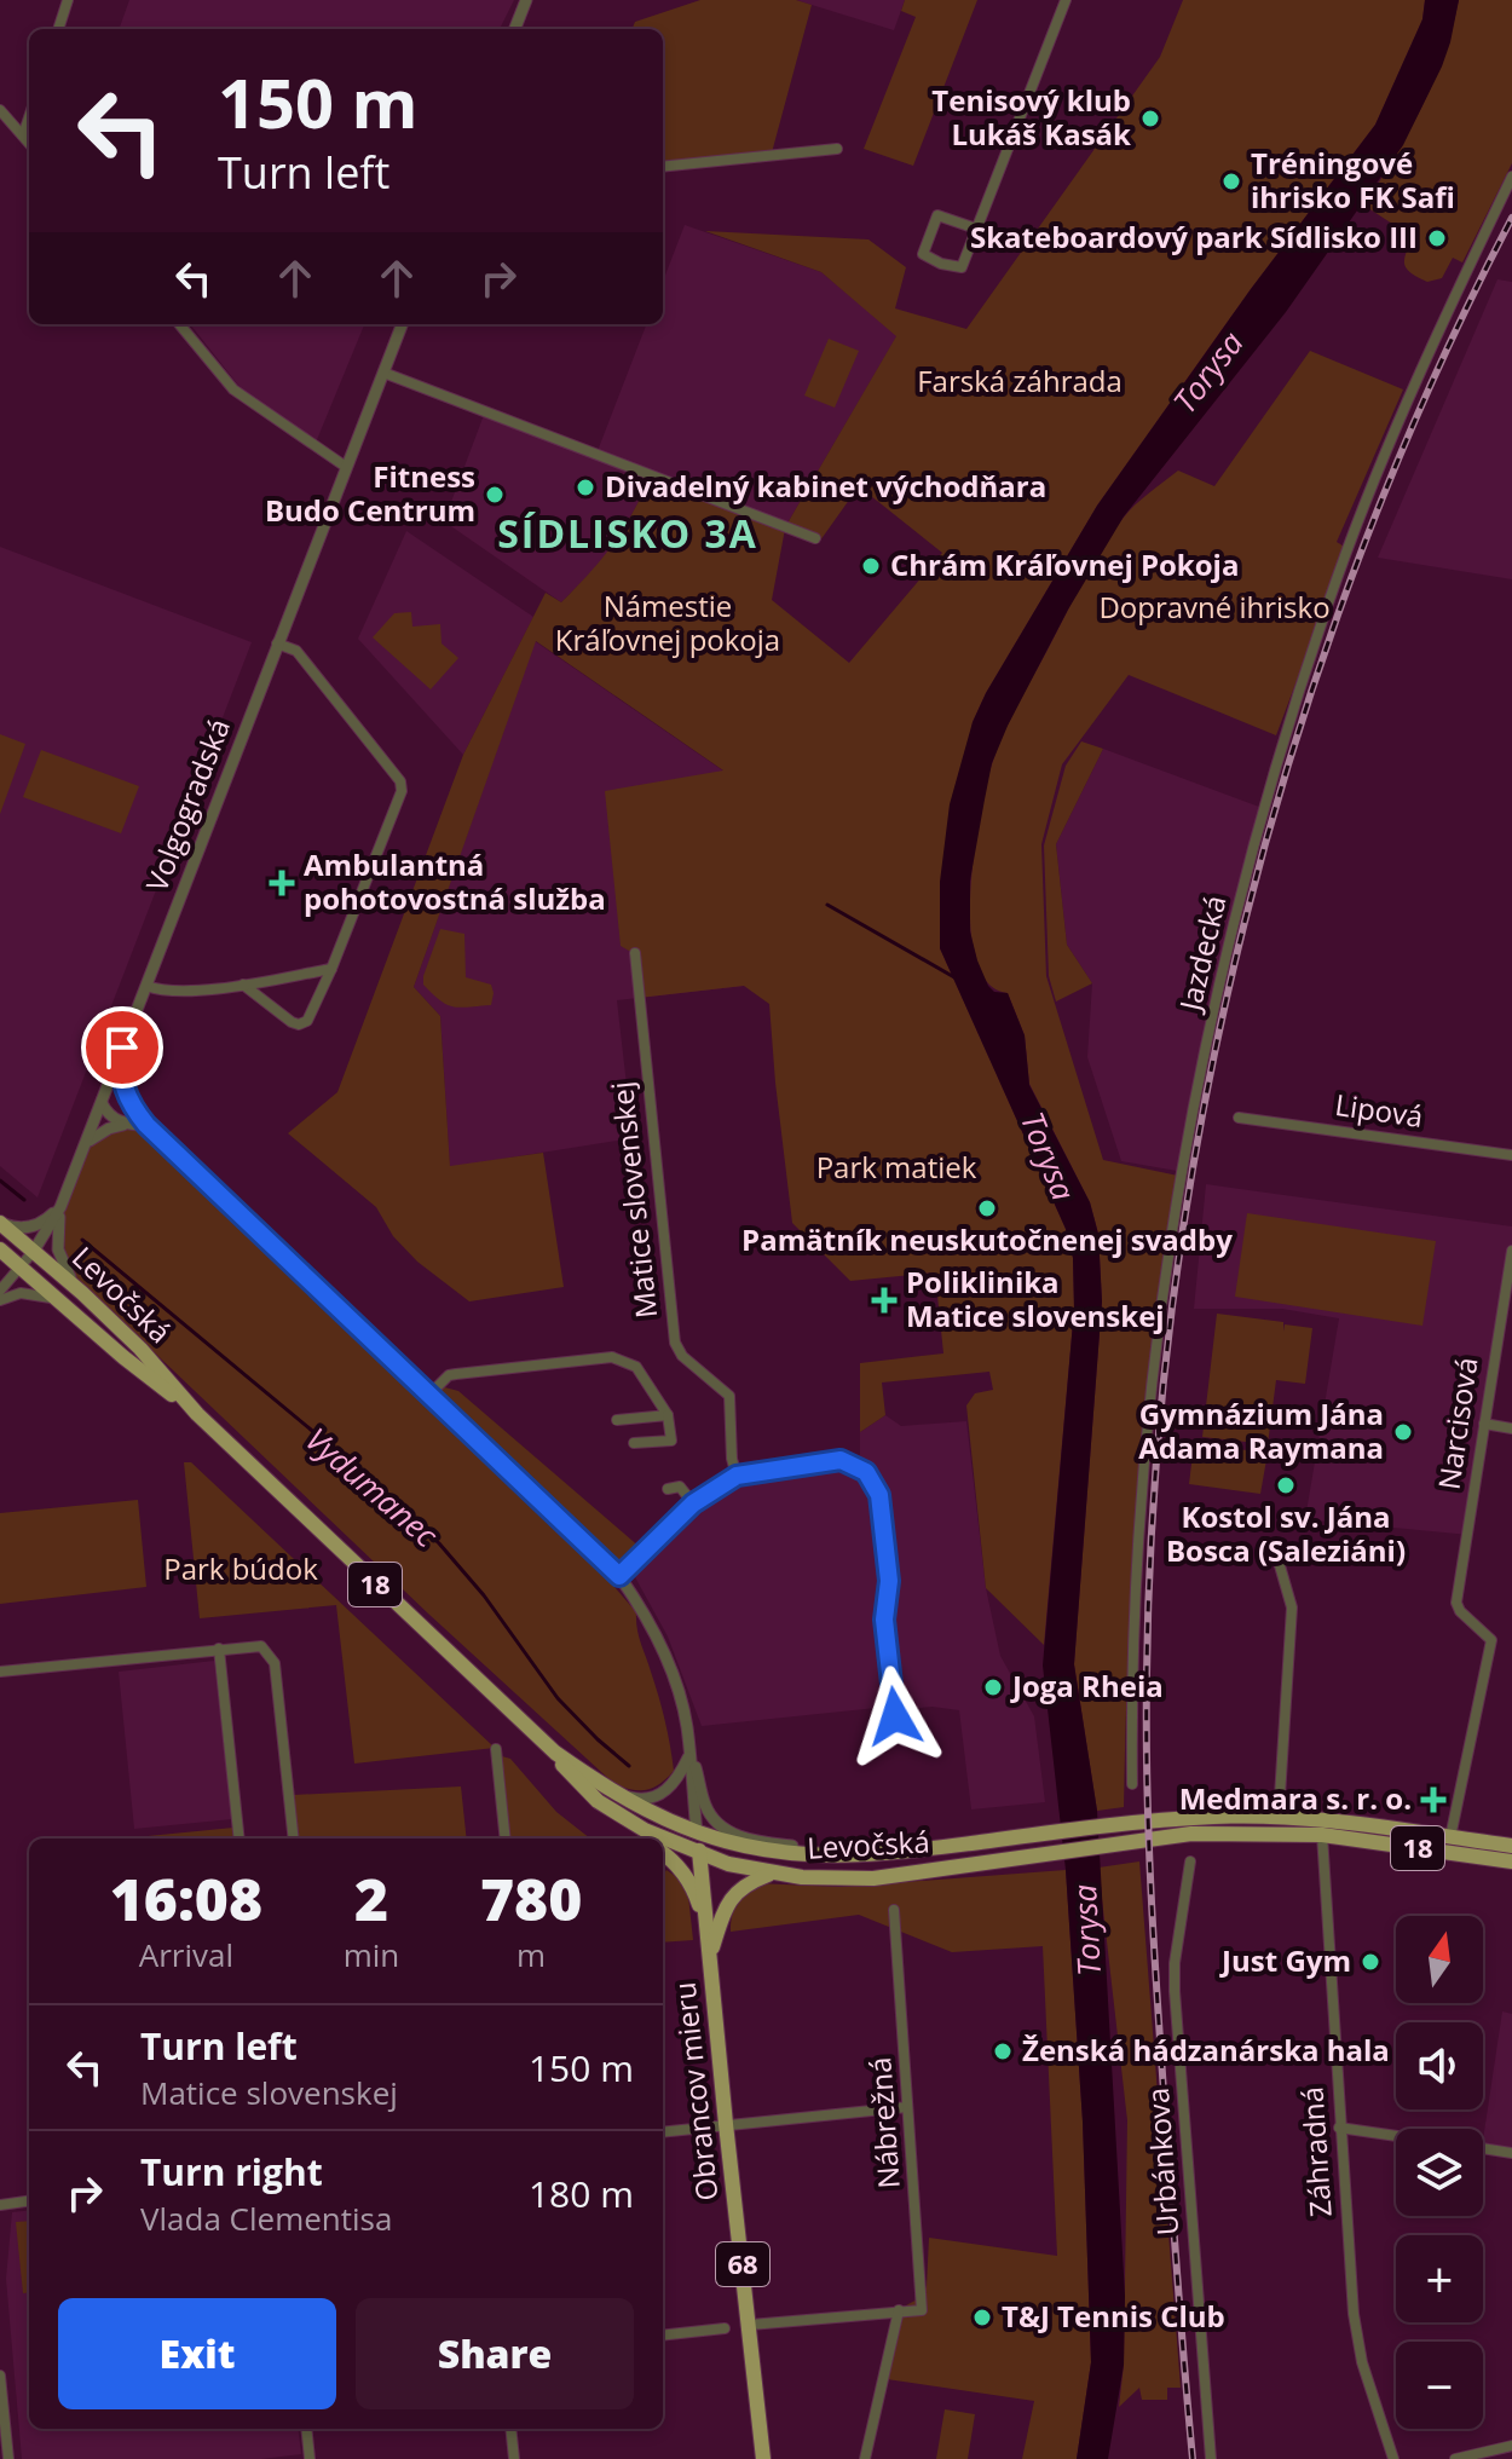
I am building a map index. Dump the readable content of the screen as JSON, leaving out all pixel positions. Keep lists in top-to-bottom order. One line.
{"streets":{"main road":["Levočská","18","Obrancov mieru","68"],"street":["Volgogradská","Jazdecká","Lipová","Matice slovenskej","Narcisová","Nábrežná","Záhradná","Urbánkova"]},"crossings":[["Volgogradská","Levočská"],["Levočská","18"],["Levočská","Obrancov mieru"],["Levočská","Záhradná"],["Levočská","68"],["Narcisová","18"],["18","Záhradná"],["Obrancov mieru","68"]],"districts":["SÍDLISKO 3A"],"water":["Torysa","Vydumanec"],"parks":["Farská záhrada","Námestie Kráľovnej pokoja","Dopravné ihrisko","Park matiek","Park búdok"],"places":{"other":["Tenisový klub Lukáš Kasák","Tréningové ihrisko FK Safi","Skateboardový park Sídlisko III","Divadelný kabinet východňara","Fitness Budo Centrum","Chrám Kráľovnej Pokoja","Pamätník neuskutočnenej svadby","Gymnázium Jána Adama Raymana","Kostol sv. Jána Bosca (Saleziáni)","Joga Rheia","Just Gym","Ženská hádzanárska hala","T&J Tennis Club"],"health":["Ambulantná pohotovostná služba","Poliklinika Matice slovenskej","Medmara s. r. o."]},"north":"top","page":{"turn":["150 m","Turn left"],"eta":["16:08","Arrival","2","min","780","m"],"map_buttons":["+","−"],"list":[{"name":"Turn left","note":"Matice slovenskej","value":"150 m"},{"name":"Turn right","note":"Vlada Clementisa","value":"180 m"}],"buttons":["Exit","Share"]}}
